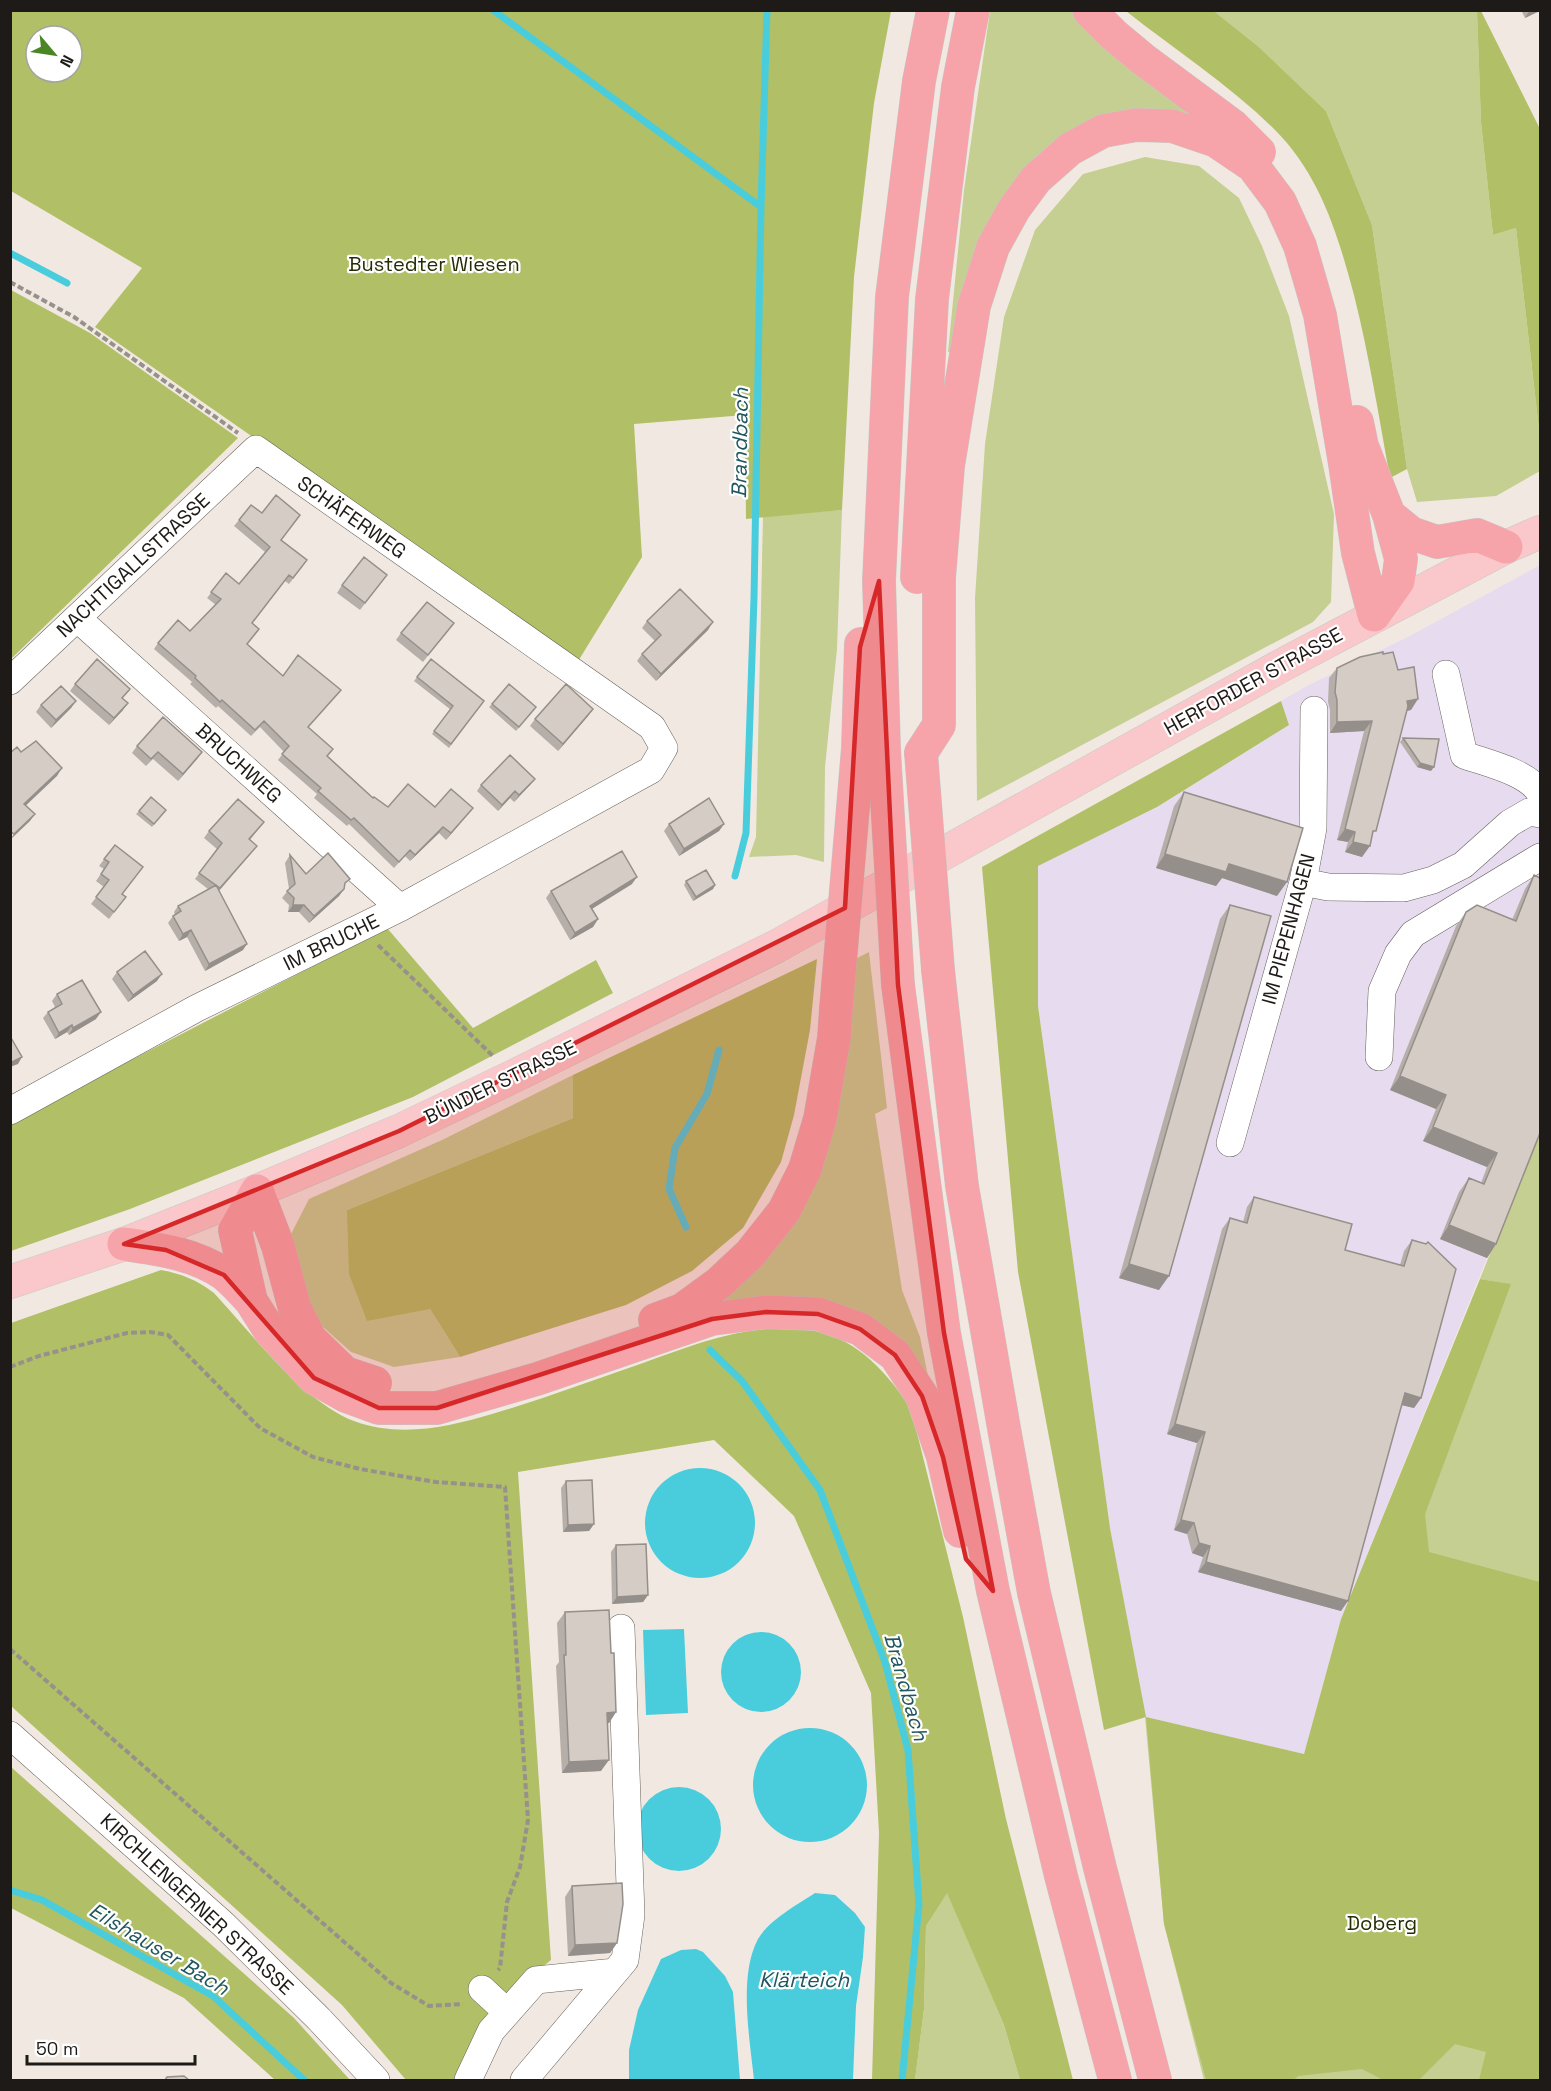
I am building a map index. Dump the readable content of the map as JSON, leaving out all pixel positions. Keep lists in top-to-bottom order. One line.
{"streets":{"main road":["HERFORDER STRASSE","BÜNDER STRASSE"],"street":["SCHÄFERWEG","NACHTIGALLSTRASSE","BRUCHWEG","IM PIEPENHAGEN","IM BRUCHE","KIRCHLENGERNER STRASSE"]},"crossings":[["SCHÄFERWEG","NACHTIGALLSTRASSE"],["SCHÄFERWEG","IM BRUCHE"],["NACHTIGALLSTRASSE","BRUCHWEG"],["HERFORDER STRASSE","BÜNDER STRASSE"],["BRUCHWEG","IM BRUCHE"]],"water":["Brandbach","Eilshauser Bach","Klärteich"],"parks":["Bustedter Wiesen","Doberg"],"scale_bar":"50 m","north":"bottom right"}
